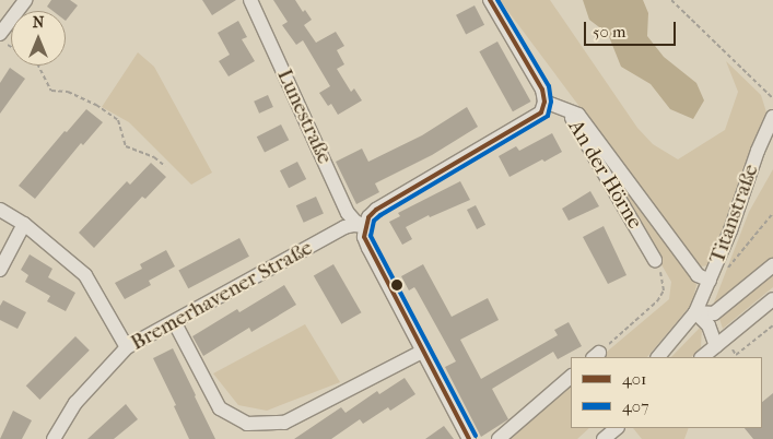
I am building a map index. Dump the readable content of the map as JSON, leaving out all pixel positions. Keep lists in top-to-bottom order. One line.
{"streets":{"street":["Lunestraße","An der Hörne","Titanstraße","Bremerhavener Straße"]},"crossings":[["Lunestraße","Bremerhavener Straße"]],"lines":["transit line 401","transit line 407"],"legend":["401","407"],"scale_bar":"50 m","north":"top"}
